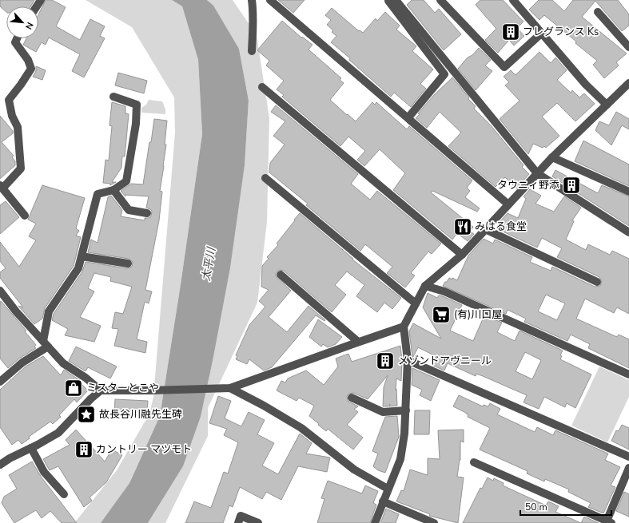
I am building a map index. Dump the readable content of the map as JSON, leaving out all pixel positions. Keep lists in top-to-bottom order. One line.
{"water":["太平川"],"places":{"building":["フレグランス Ks","タウニィ野添","メゾンドアヴニール","カントリー マツモト"],"restaurant":["みはる食堂"],"supermarket":["(有)川口屋"],"shop":["ミスターとこや"],"place":["故長谷川融先生碑"]},"scale_bar":"50 m","north":"bottom right"}
